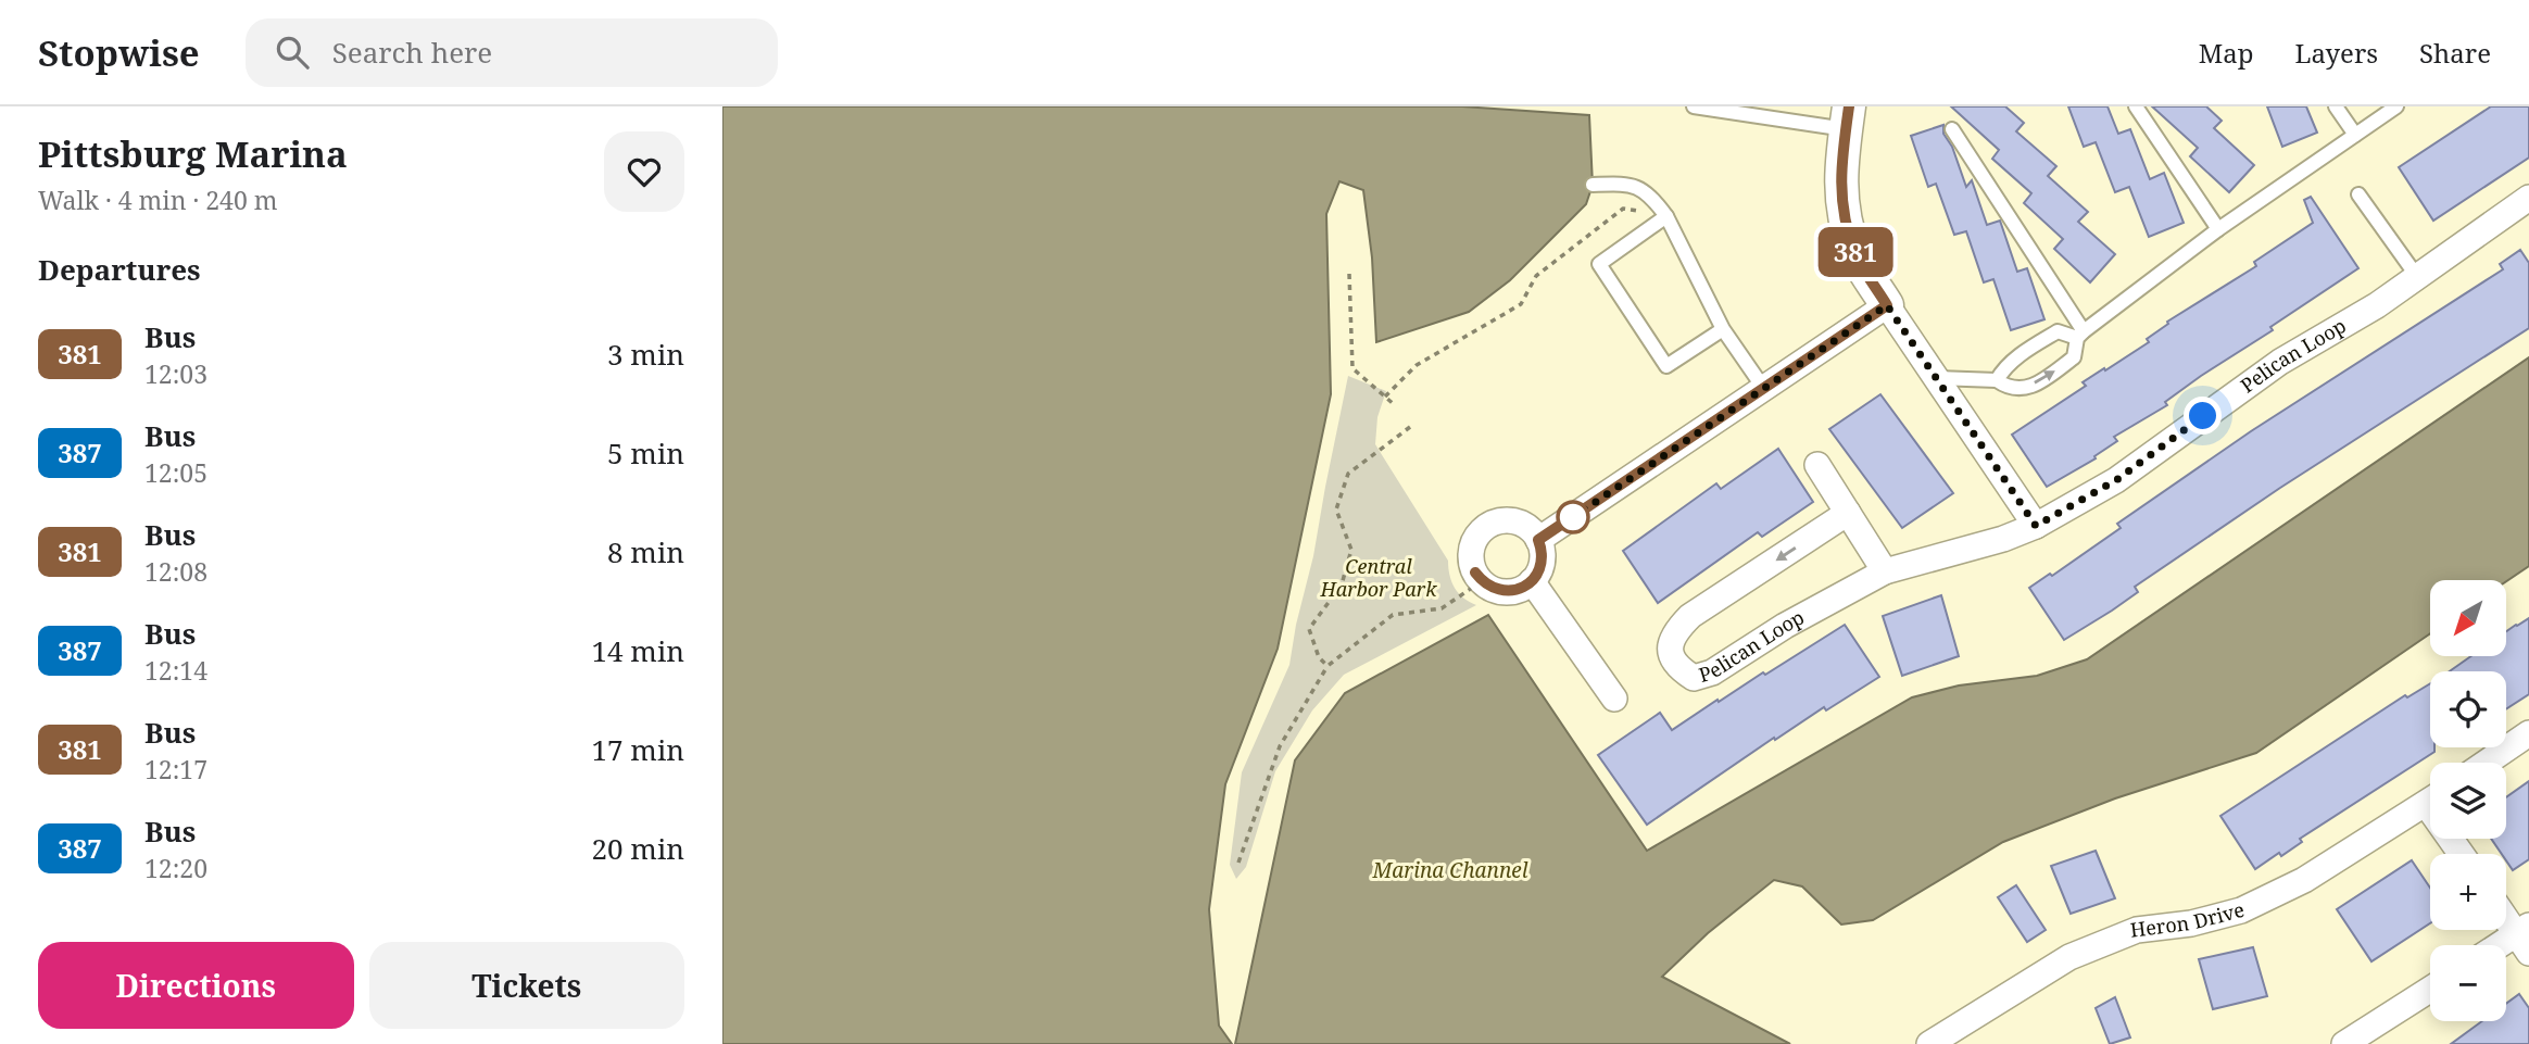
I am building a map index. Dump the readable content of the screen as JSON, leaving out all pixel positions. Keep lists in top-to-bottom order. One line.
{"streets":{"street":["Pelican Loop","Heron Drive"]},"water":["Marina Channel"],"parks":["Central Harbor Park"],"lines":["bus line 381"],"north":"bottom left","page":{"header":"Stopwise","search":"Search here","nav":["Map","Layers","Share"],"heading":[["Pittsburg Marina","Walk · 4 min · 240 m"],"Departures"],"on_map":"381","list":[{"mark":"381","name":"Bus","note":"12:03","value":"3 min"},{"mark":"387","name":"Bus","note":"12:05","value":"5 min"},{"mark":"381","name":"Bus","note":"12:08","value":"8 min"},{"mark":"387","name":"Bus","note":"12:14","value":"14 min"},{"mark":"381","name":"Bus","note":"12:17","value":"17 min"},{"mark":"387","name":"Bus","note":"12:20","value":"20 min"}],"map_buttons":["+","−"],"buttons":["Directions","Tickets"]}}
